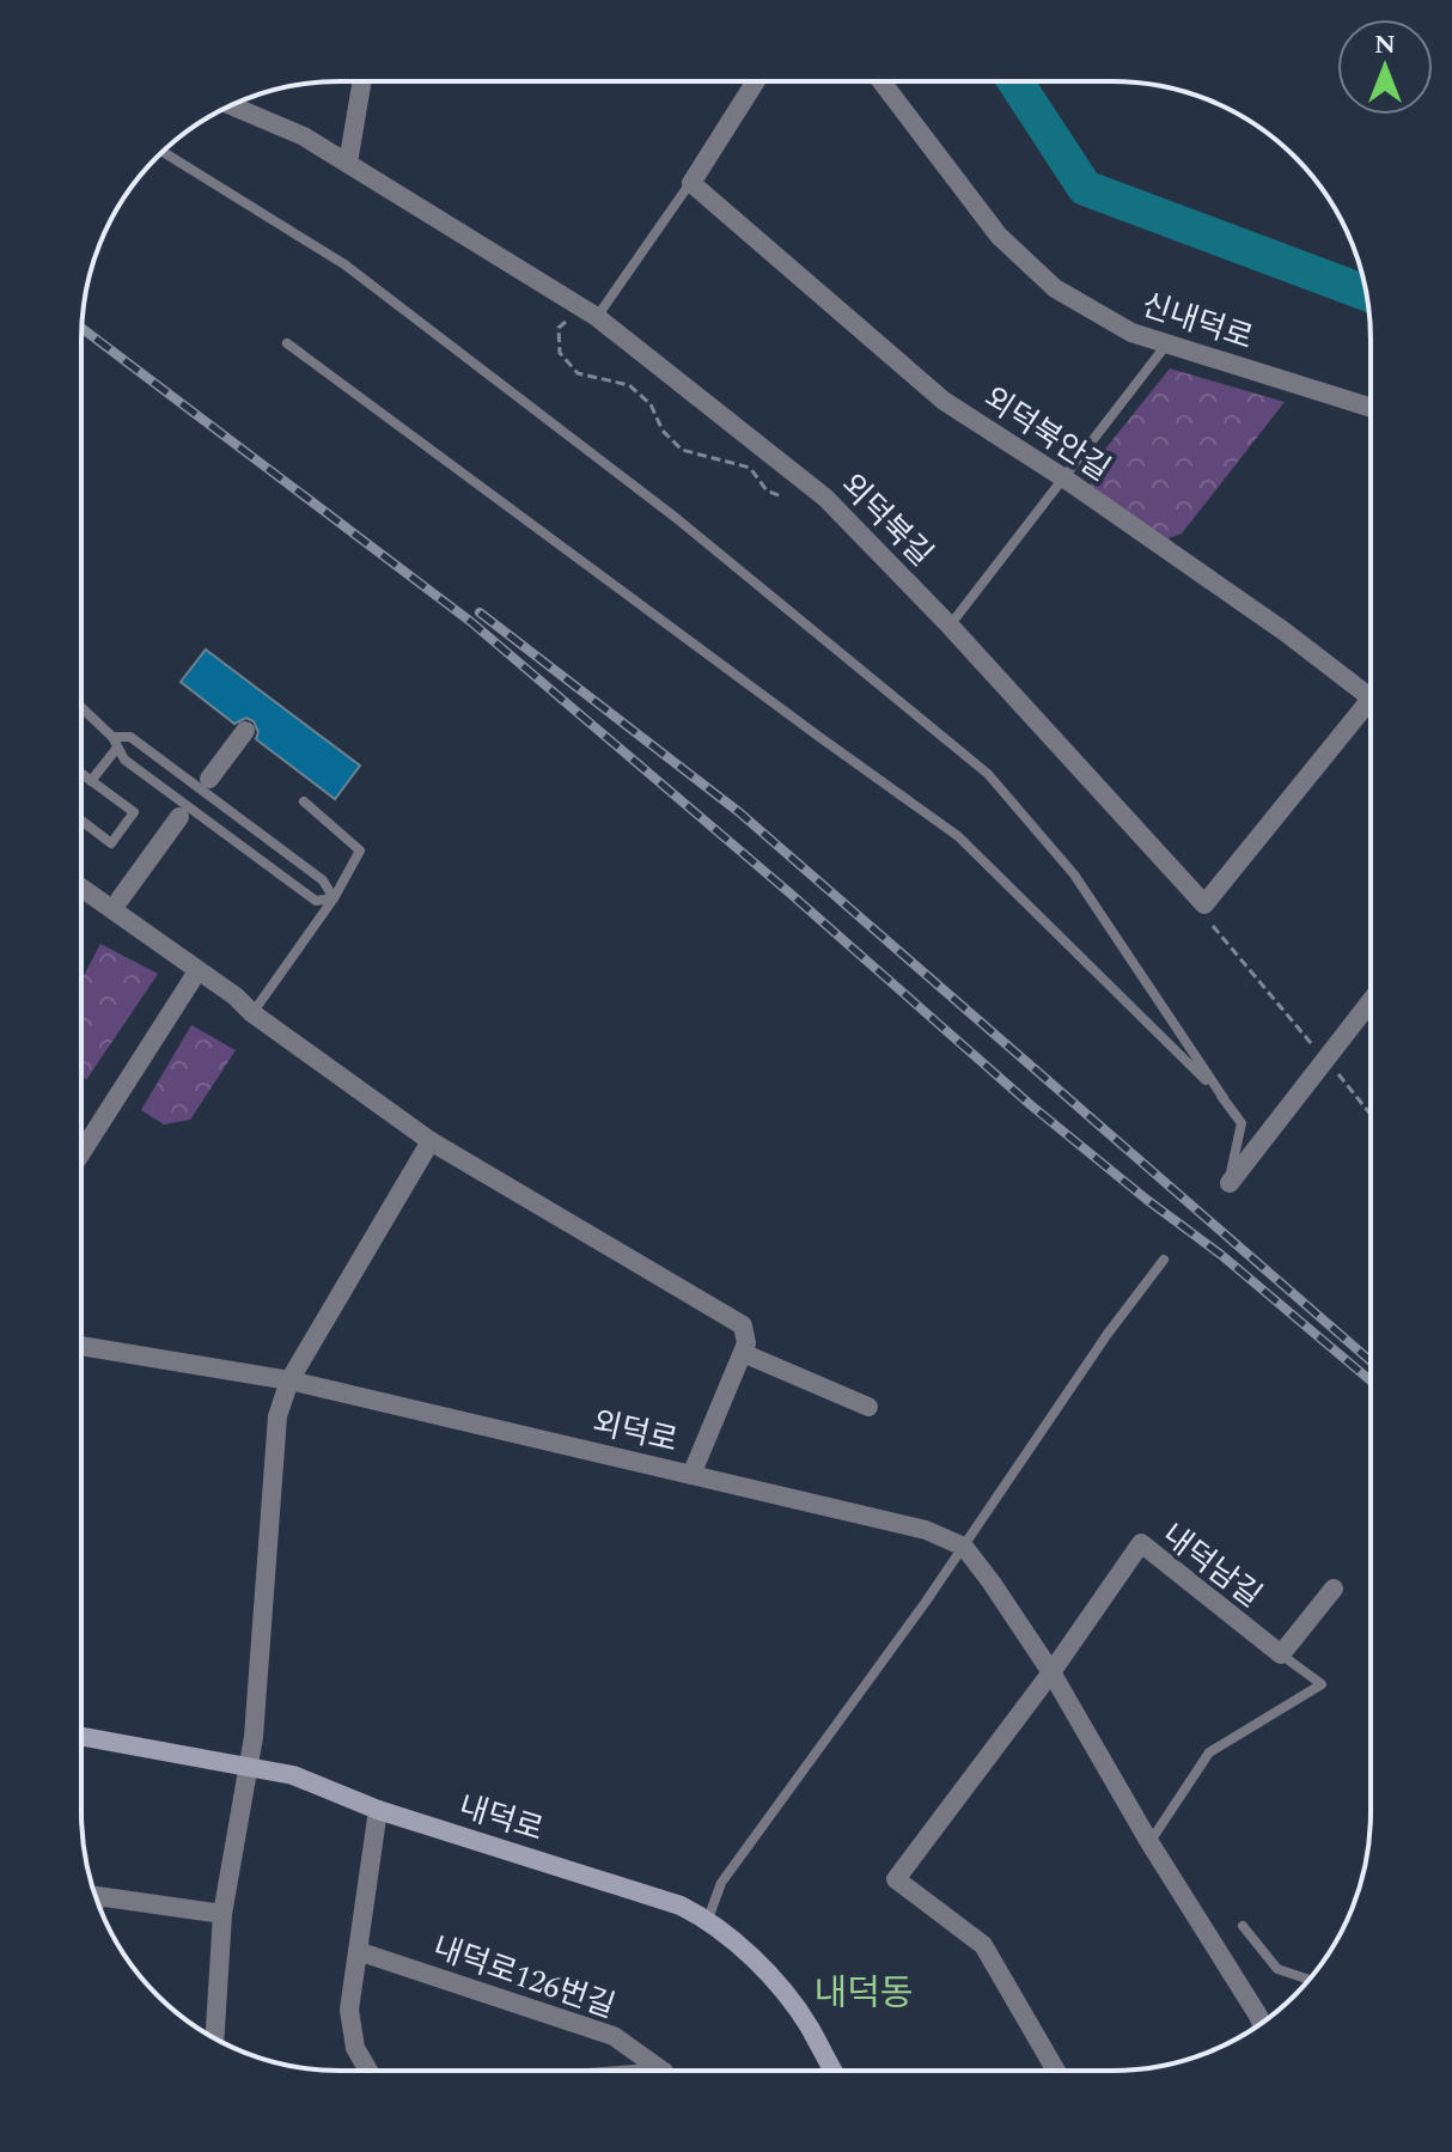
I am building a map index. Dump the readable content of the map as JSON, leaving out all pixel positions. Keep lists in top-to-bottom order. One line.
{"streets":{"street":["신내덕로","외덕북안길","외덕북길","외덕로","내덕남길","내덕로","내덕로126번길"]},"districts":["내덕동"],"north":"top"}
